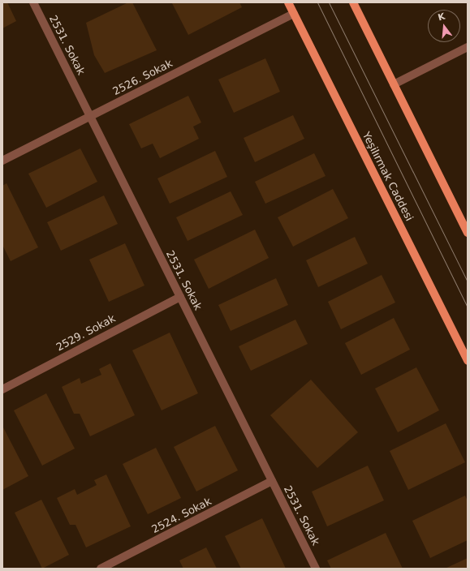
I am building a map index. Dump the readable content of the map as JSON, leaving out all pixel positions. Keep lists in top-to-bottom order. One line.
{"streets":{"main road":["Yeşilırmak Caddesi"],"street":["2531. Sokak","2526. Sokak","2529. Sokak","2524. Sokak"]},"crossings":[["2531. Sokak","2526. Sokak"],["2531. Sokak","2529. Sokak"],["2531. Sokak","2524. Sokak"],["2526. Sokak","Yeşilırmak Caddesi"]],"north":"top"}
